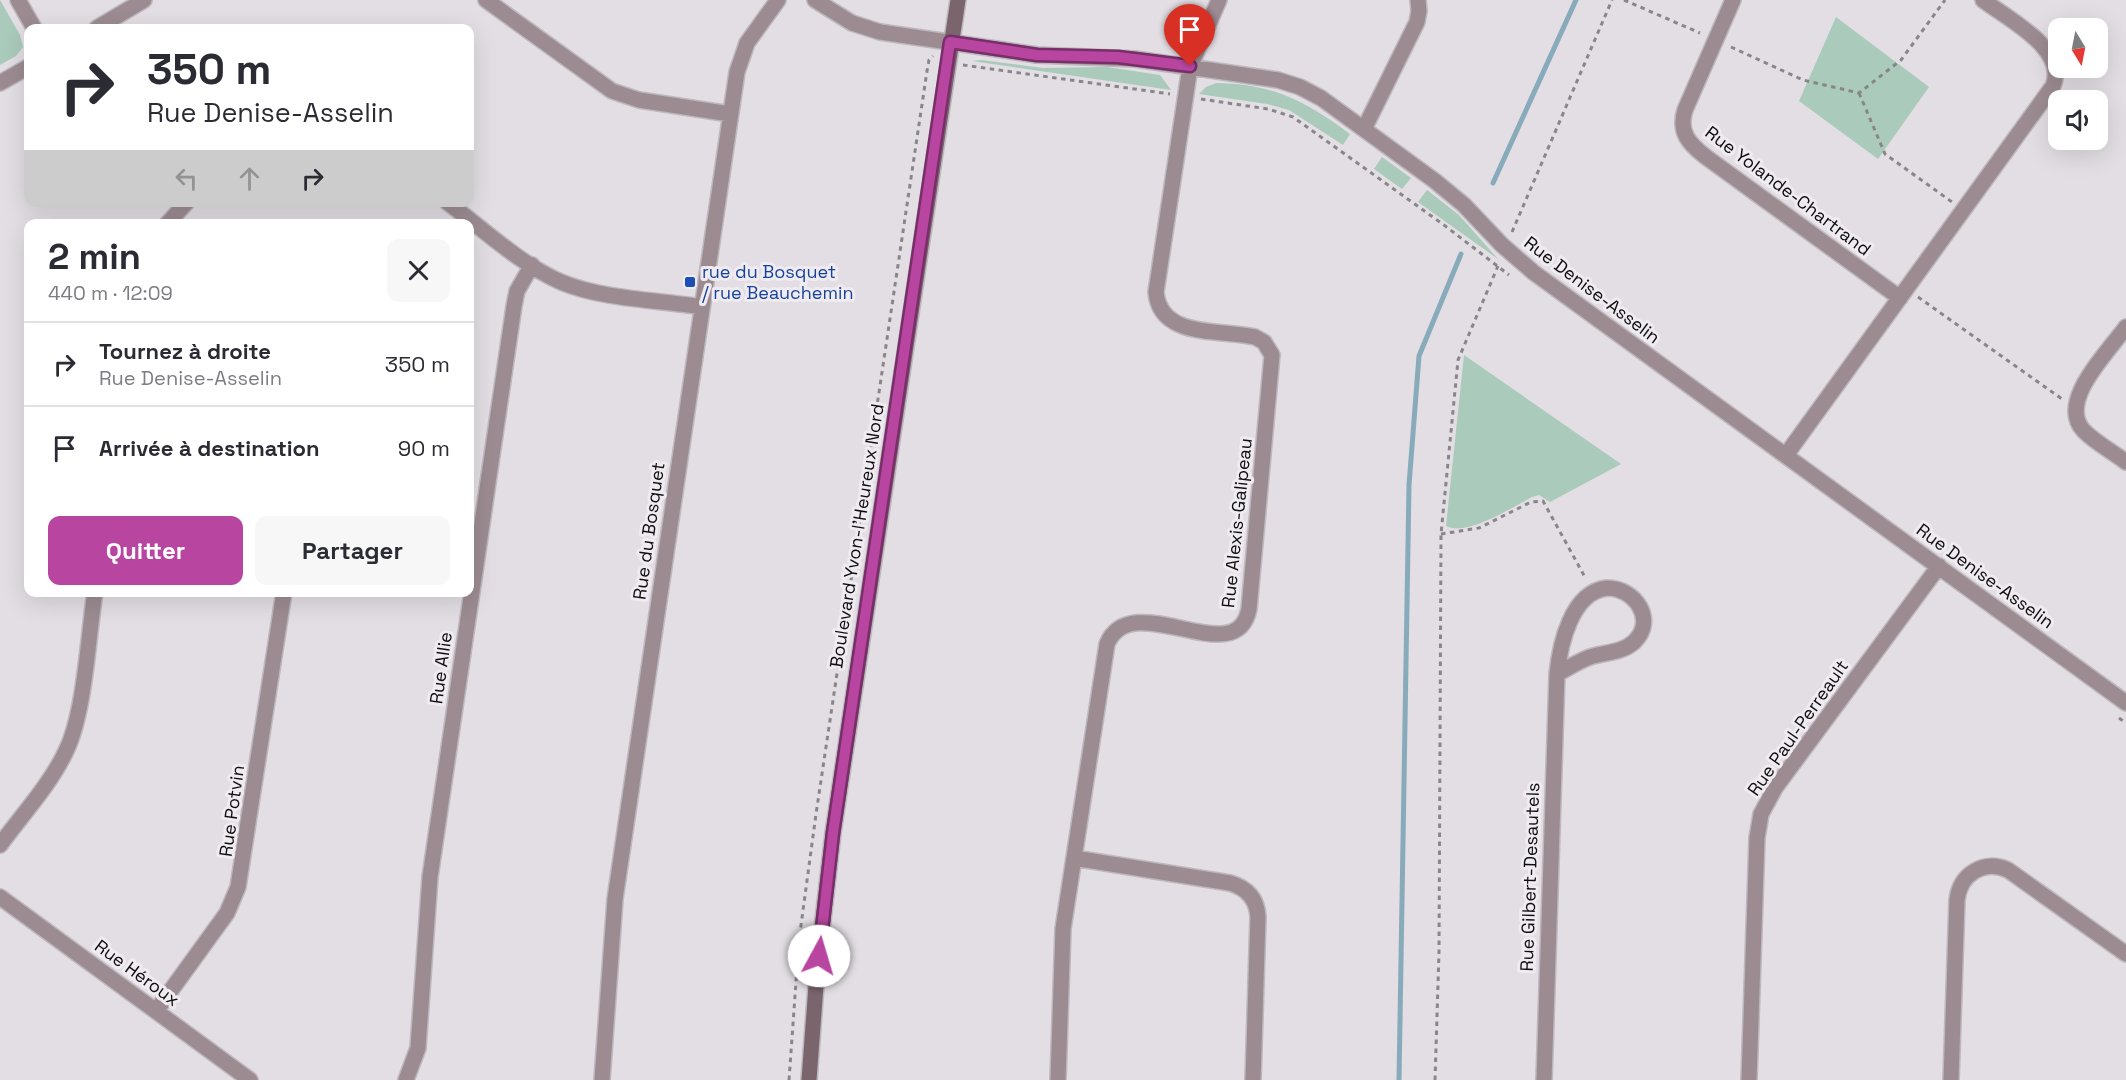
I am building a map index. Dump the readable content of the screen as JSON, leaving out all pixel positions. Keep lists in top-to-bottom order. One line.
{"streets":{"street":["Rue Yolande-Chartrand","Rue Denise-Asselin","Rue Alexis-Galipeau","Rue du Bosquet","Boulevard Yvon-l'Heureux Nord","Rue Allie","Rue Paul-Perreault","Rue Potvin","Rue Gilbert-Desautels","Rue Héroux"]},"crossings":[["Rue Denise-Asselin","Rue Alexis-Galipeau"],["Rue Denise-Asselin","Boulevard Yvon-l'Heureux Nord"],["Rue Denise-Asselin","Rue Paul-Perreault"],["Rue Potvin","Rue Héroux"]],"places":{"transit":["rue du Bosquet / rue Beauchemin"]},"north":"bottom","page":{"turn":["350 m","Rue Denise-Asselin"],"heading":["2 min","440 m · 12:09"],"list":[{"name":"Tournez à droite","note":"Rue Denise-Asselin","value":"350 m"},{"name":"Arrivée à destination","value":"90 m"}],"buttons":["Quitter","Partager"]}}
